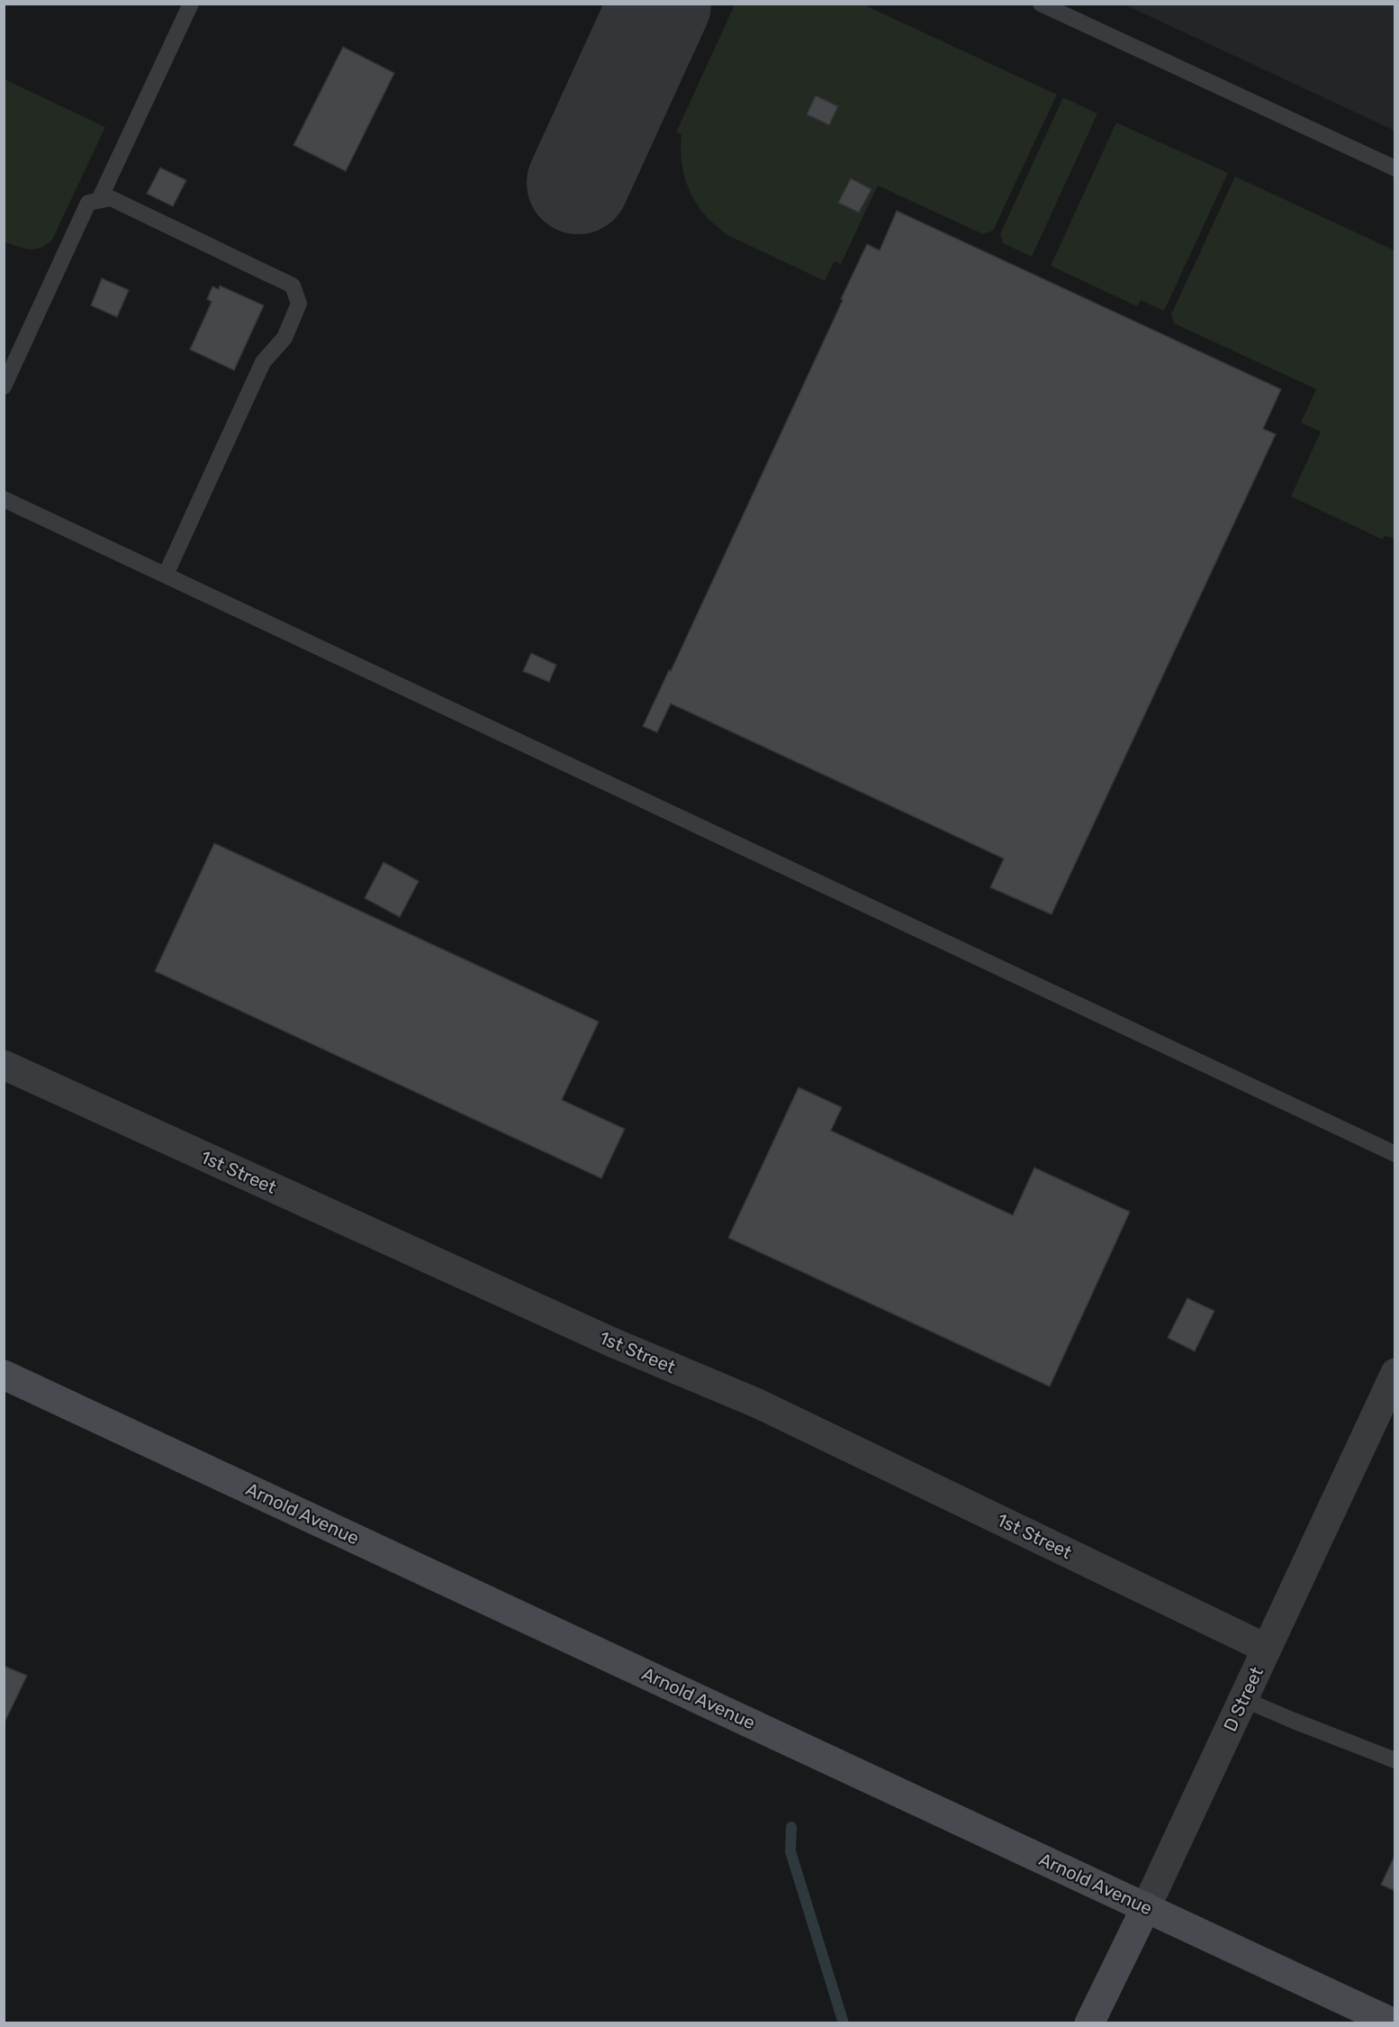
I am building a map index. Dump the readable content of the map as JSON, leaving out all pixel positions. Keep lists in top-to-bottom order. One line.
{"streets":{"street":["1st Street","Arnold Avenue","D Street"]},"crossings":[["1st Street","D Street"],["Arnold Avenue","D Street"]]}
